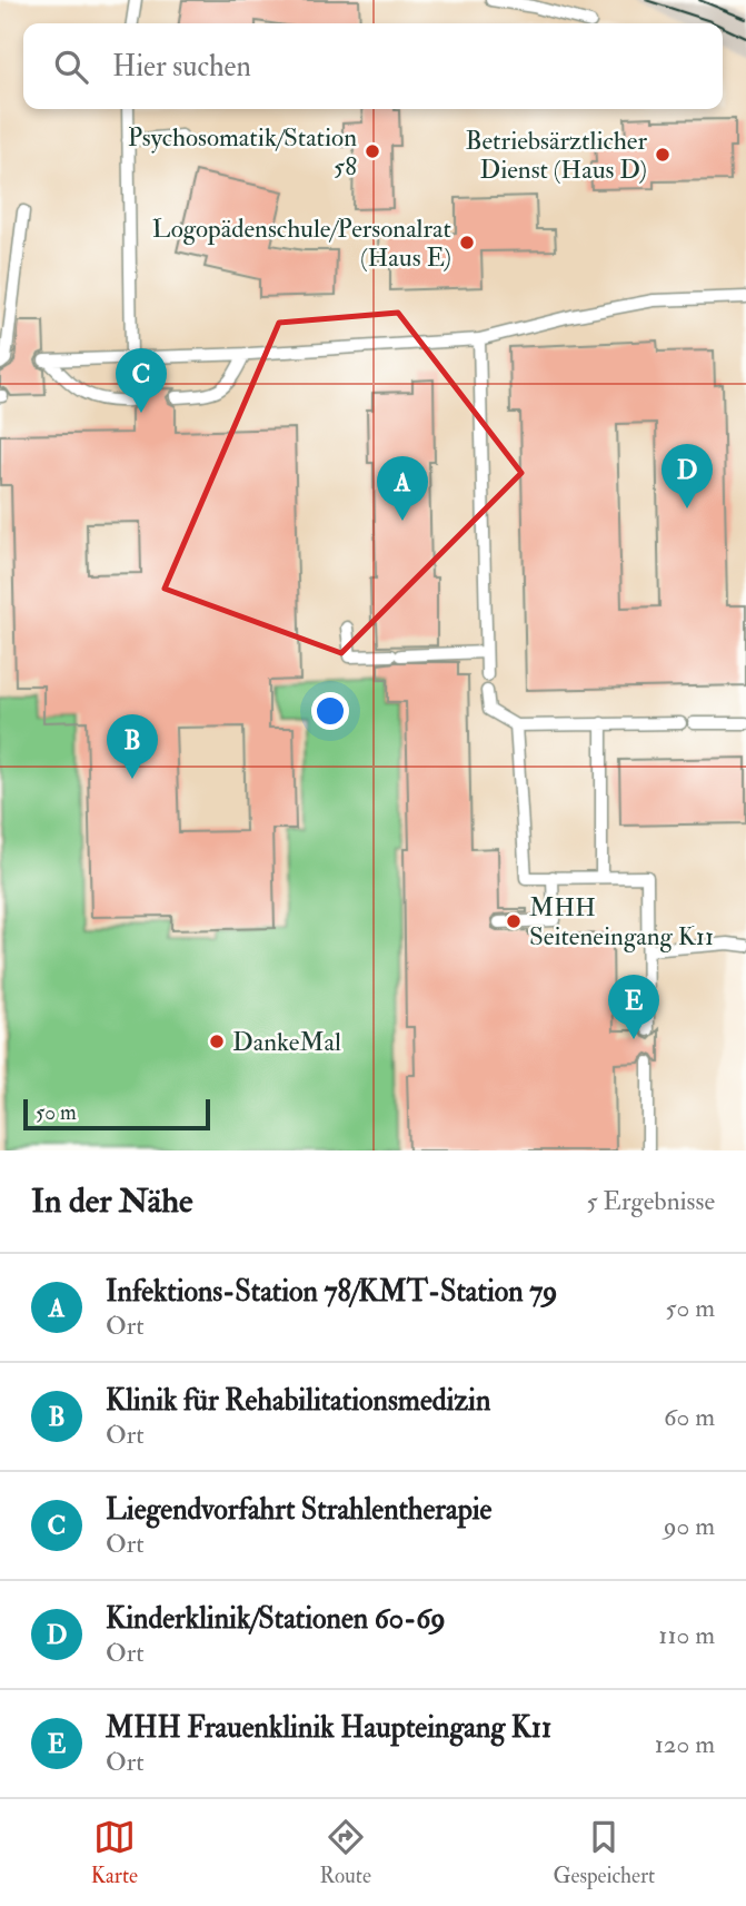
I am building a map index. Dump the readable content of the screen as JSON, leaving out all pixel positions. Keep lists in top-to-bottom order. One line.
{"places":["Psychosomatik/Station 58","Betriebsärztlicher Dienst (Haus D)","Logopädenschule/Personalrat (Haus E)","MHH Seiteneingang K11","DankeMal"],"scale_bar":"50 m","page":{"search":"Hier suchen","pins":["C","D","A","B","E"],"scale":"50 m","heading":["In der Nähe","5 Ergebnisse"],"list":[{"mark":"A","name":"Infektions-Station 78/KMT-Station 79","note":"Ort","value":"50 m"},{"mark":"B","name":"Klinik für Rehabilitationsmedizin","note":"Ort","value":"60 m"},{"mark":"C","name":"Liegendvorfahrt Strahlentherapie","note":"Ort","value":"90 m"},{"mark":"D","name":"Kinderklinik/Stationen 60-69","note":"Ort","value":"110 m"},{"mark":"E","name":"MHH Frauenklinik Haupteingang K11","note":"Ort","value":"120 m"}],"nav":["Karte","Route","Gespeichert"]}}
